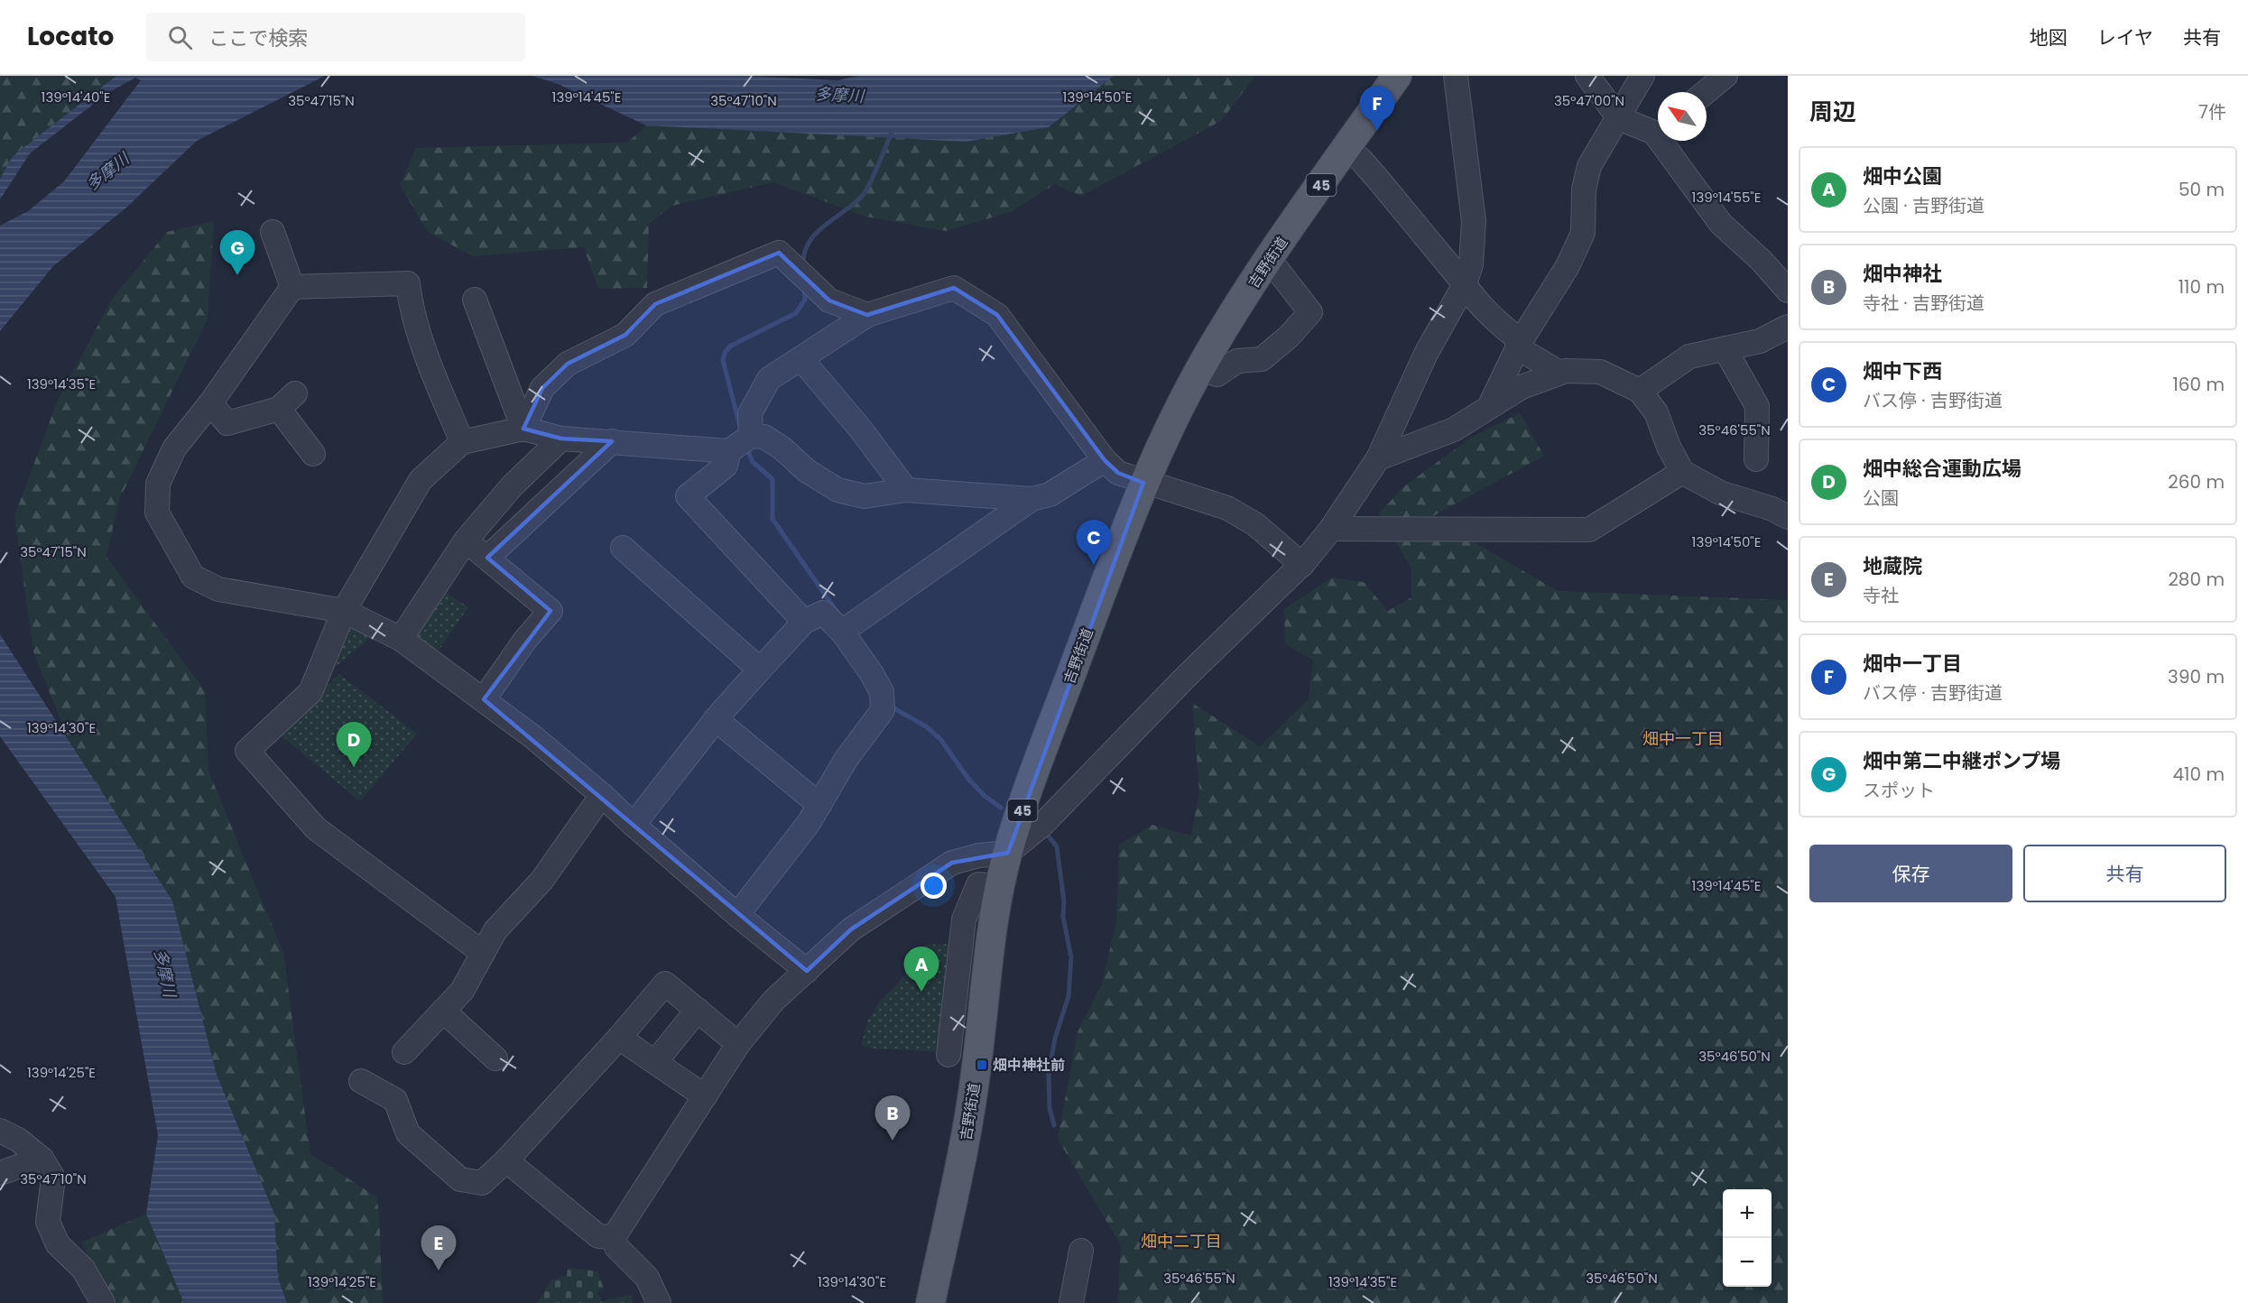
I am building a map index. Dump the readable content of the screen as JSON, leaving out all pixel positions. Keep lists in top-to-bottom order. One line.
{"streets":{"main road":["45","吉野街道"]},"districts":["畑中一丁目","畑中二丁目"],"water":["多摩川"],"places":{"transit":["畑中神社前"]},"north":"top left","page":{"header":"Locato","search":"ここで検索","nav":["地図","レイヤ","共有"],"heading":["周辺","7件"],"pins":["F","G","C","D","A","B","E"],"list":[{"mark":"A","name":"畑中公園","note":"公園 · 吉野街道","value":"50 m"},{"mark":"B","name":"畑中神社","note":"寺社 · 吉野街道","value":"110 m"},{"mark":"C","name":"畑中下西","note":"バス停 · 吉野街道","value":"160 m"},{"mark":"D","name":"畑中総合運動広場","note":"公園","value":"260 m"},{"mark":"E","name":"地蔵院","note":"寺社","value":"280 m"},{"mark":"F","name":"畑中一丁目","note":"バス停 · 吉野街道","value":"390 m"},{"mark":"G","name":"畑中第二中継ポンプ場","note":"スポット","value":"410 m"}],"buttons":["保存","共有"],"map_buttons":["+","−"]},"coordinates":["139°14'40\"E","139°14'45\"E","139°14'50\"E","35°47'00\"N","35°47'15\"N","35°47'10\"N","139°14'55\"E","139°14'35\"E","35°46'55\"N","139°14'30\"E","35°46'50\"N","139°14'25\"E"]}
